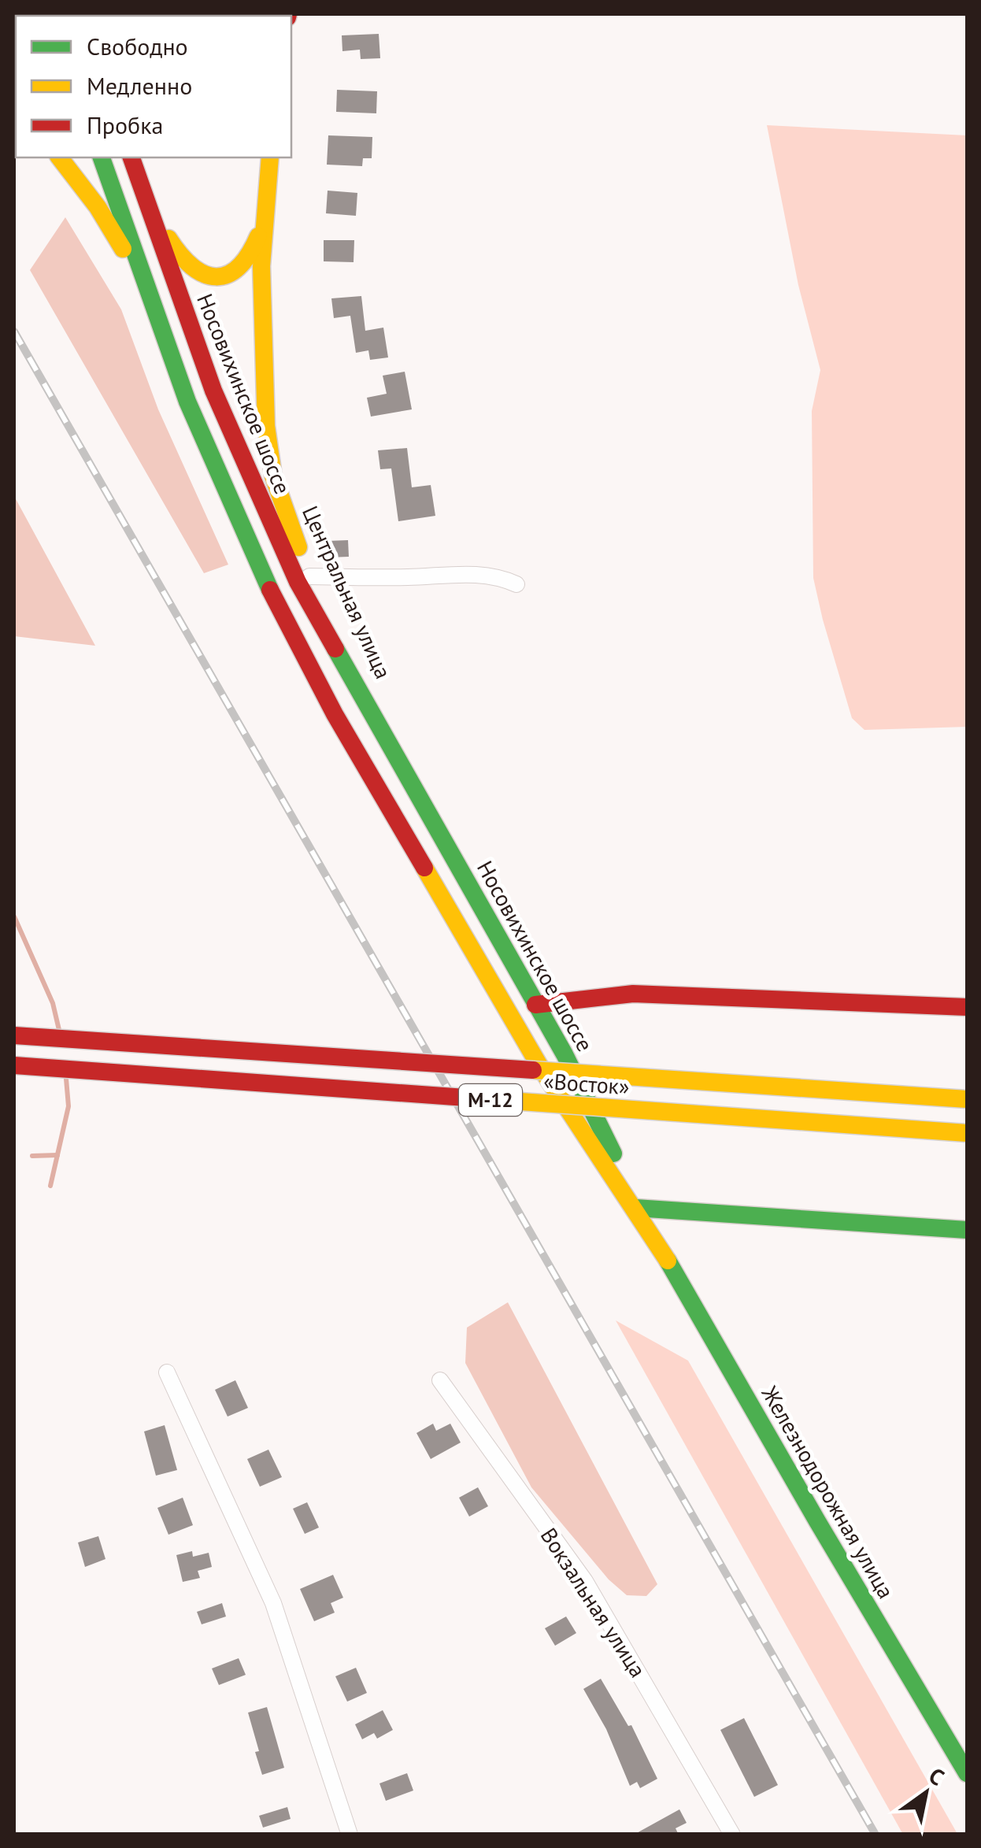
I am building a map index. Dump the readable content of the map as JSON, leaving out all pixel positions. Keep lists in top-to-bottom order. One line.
{"streets":{"main road":["Носовихинское шоссе","Центральная улица","«Восток»","М-12","Железнодорожная улица"],"street":["Вокзальная улица"]},"crossings":[["Носовихинское шоссе","Центральная улица"],["Носовихинское шоссе","Железнодорожная улица"]],"legend":["Свободно","Медленно","Пробка"],"north":"top right"}
